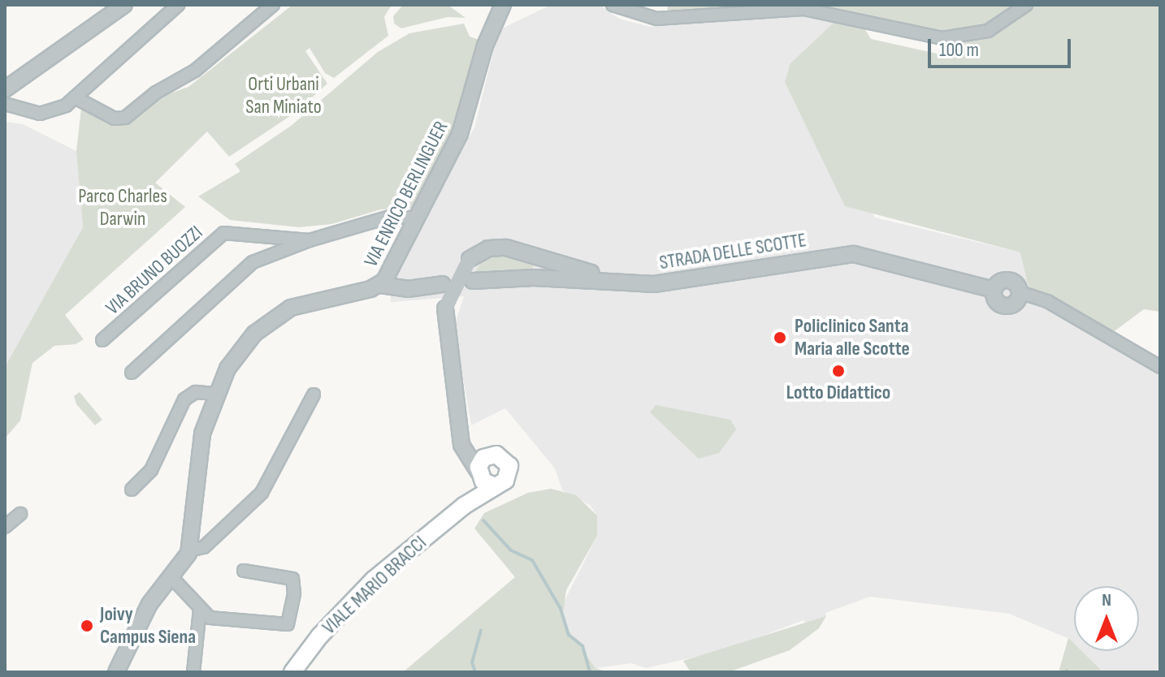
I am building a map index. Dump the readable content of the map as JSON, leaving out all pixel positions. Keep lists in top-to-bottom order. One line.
{"streets":{"main road":["VIALE MARIO BRACCI"],"street":["VIA ENRICO BERLINGUER","STRADA DELLE SCOTTE","VIA BRUNO BUOZZI"]},"crossings":[["VIA ENRICO BERLINGUER","VIA BRUNO BUOZZI"]],"parks":["Orti Urbani San Miniato","Parco Charles Darwin"],"places":["Policlinico Santa Maria alle Scotte","Lotto Didattico","Joivy Campus Siena"],"scale_bar":"100 m","north":"top"}
